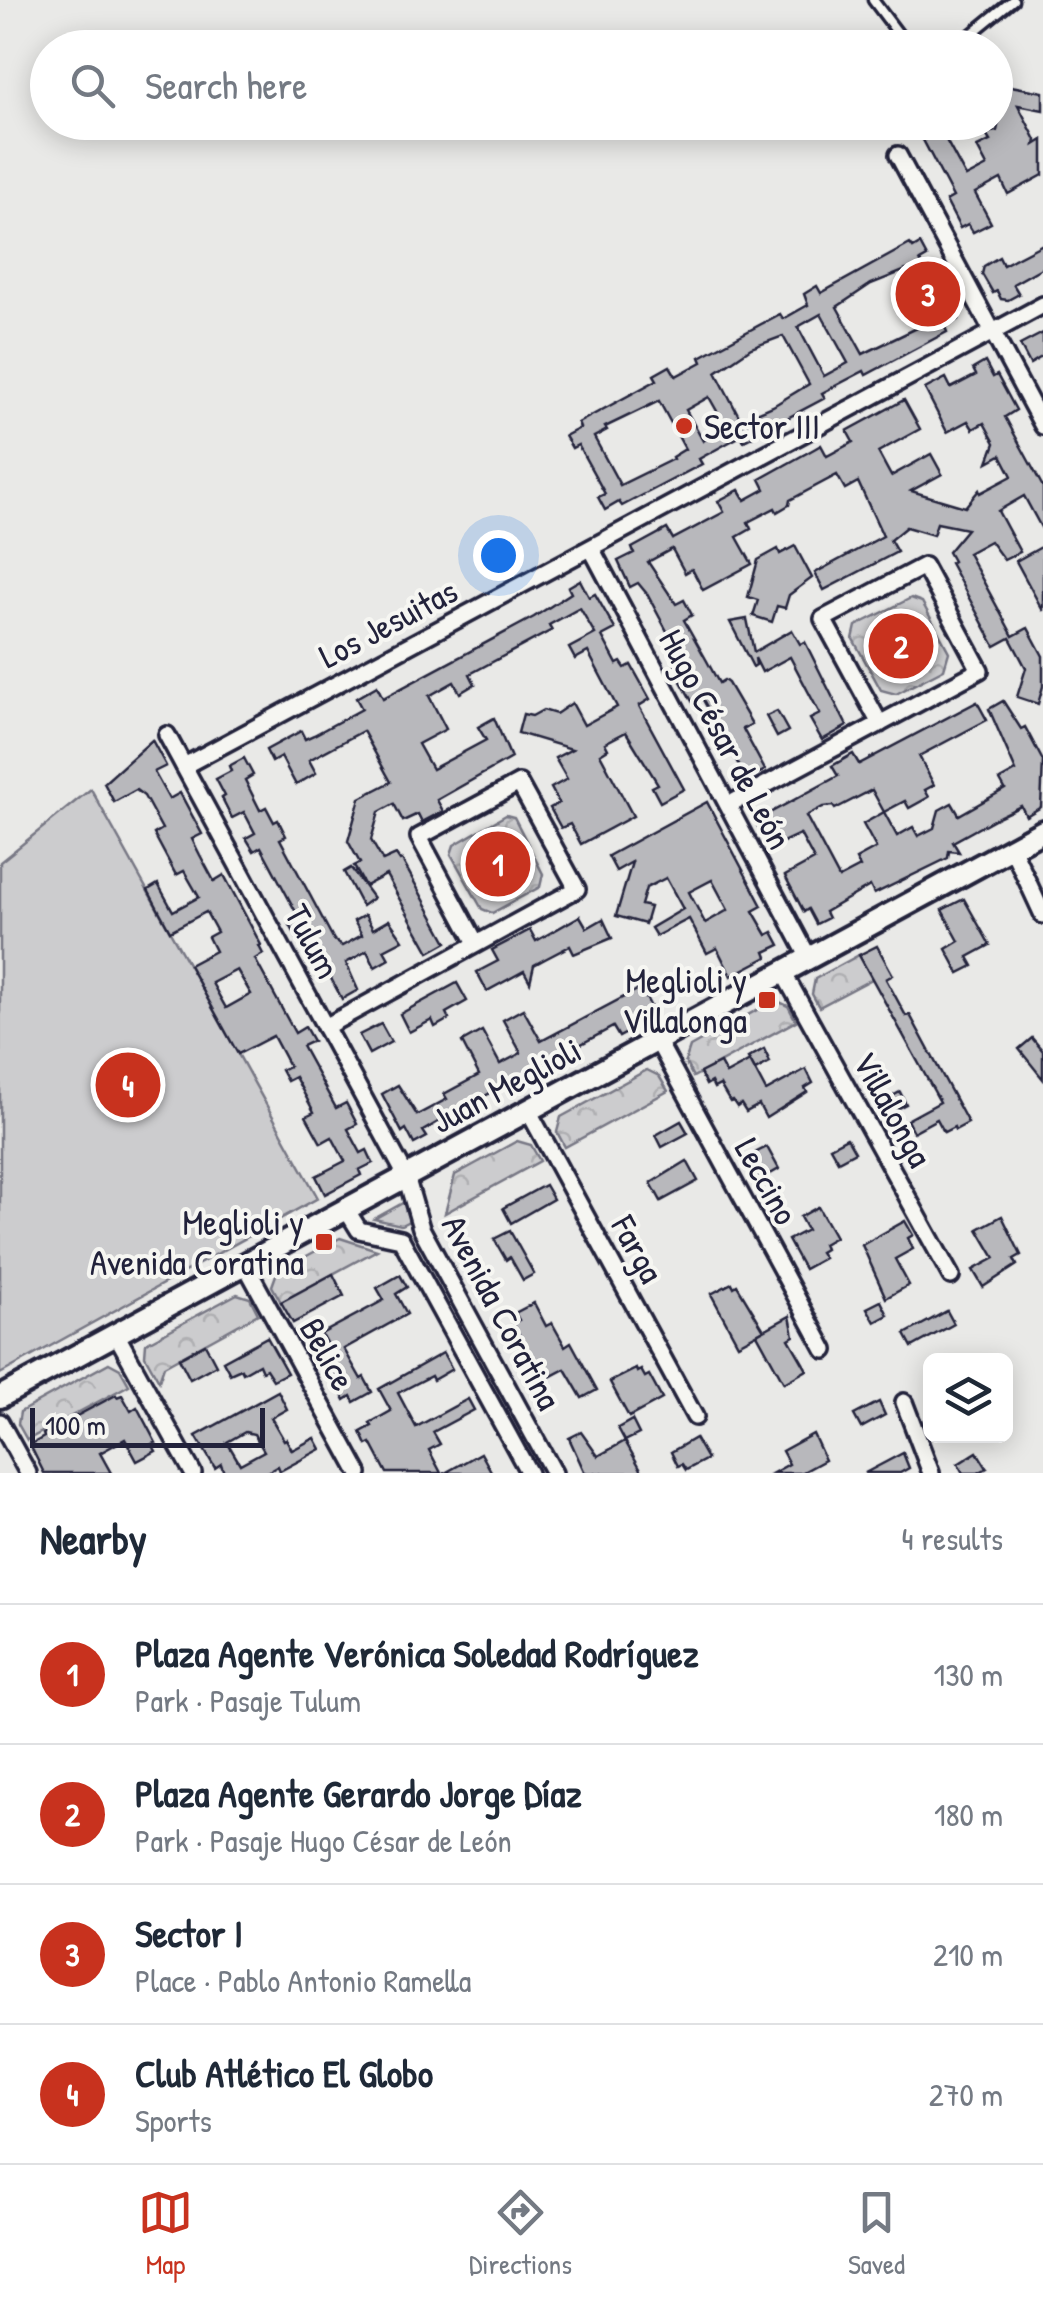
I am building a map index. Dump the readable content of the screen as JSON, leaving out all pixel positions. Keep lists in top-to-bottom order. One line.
{"streets":{"main road":["Juan Meglioli"],"street":["Los Jesuitas","Hugo César de León","Tulum","Villalonga","Leccino","Farga","Avenida Coratina","Belice"]},"crossings":[["Los Jesuitas","Hugo César de León"],["Los Jesuitas","Tulum"],["Hugo César de León","Juan Meglioli"],["Tulum","Juan Meglioli"],["Tulum","Avenida Coratina"],["Juan Meglioli","Villalonga"],["Juan Meglioli","Leccino"],["Juan Meglioli","Farga"],["Juan Meglioli","Avenida Coratina"],["Juan Meglioli","Belice"]],"places":{"other":["Sector III"],"transit":["Meglioli y Villalonga","Meglioli y Avenida Coratina"]},"scale_bar":"100 m","page":{"search":"Search here","pins":["3","2","1","4"],"scale":"100 m","heading":["Nearby","4 results"],"list":[{"mark":"1","name":"Plaza Agente Verónica Soledad Rodríguez","note":"Park · Pasaje Tulum","value":"130 m"},{"mark":"2","name":"Plaza Agente Gerardo Jorge Díaz","note":"Park · Pasaje Hugo César de León","value":"180 m"},{"mark":"3","name":"Sector I","note":"Place · Pablo Antonio Ramella","value":"210 m"},{"mark":"4","name":"Club Atlético El Globo","note":"Sports","value":"270 m"}],"nav":["Map","Directions","Saved"]}}
